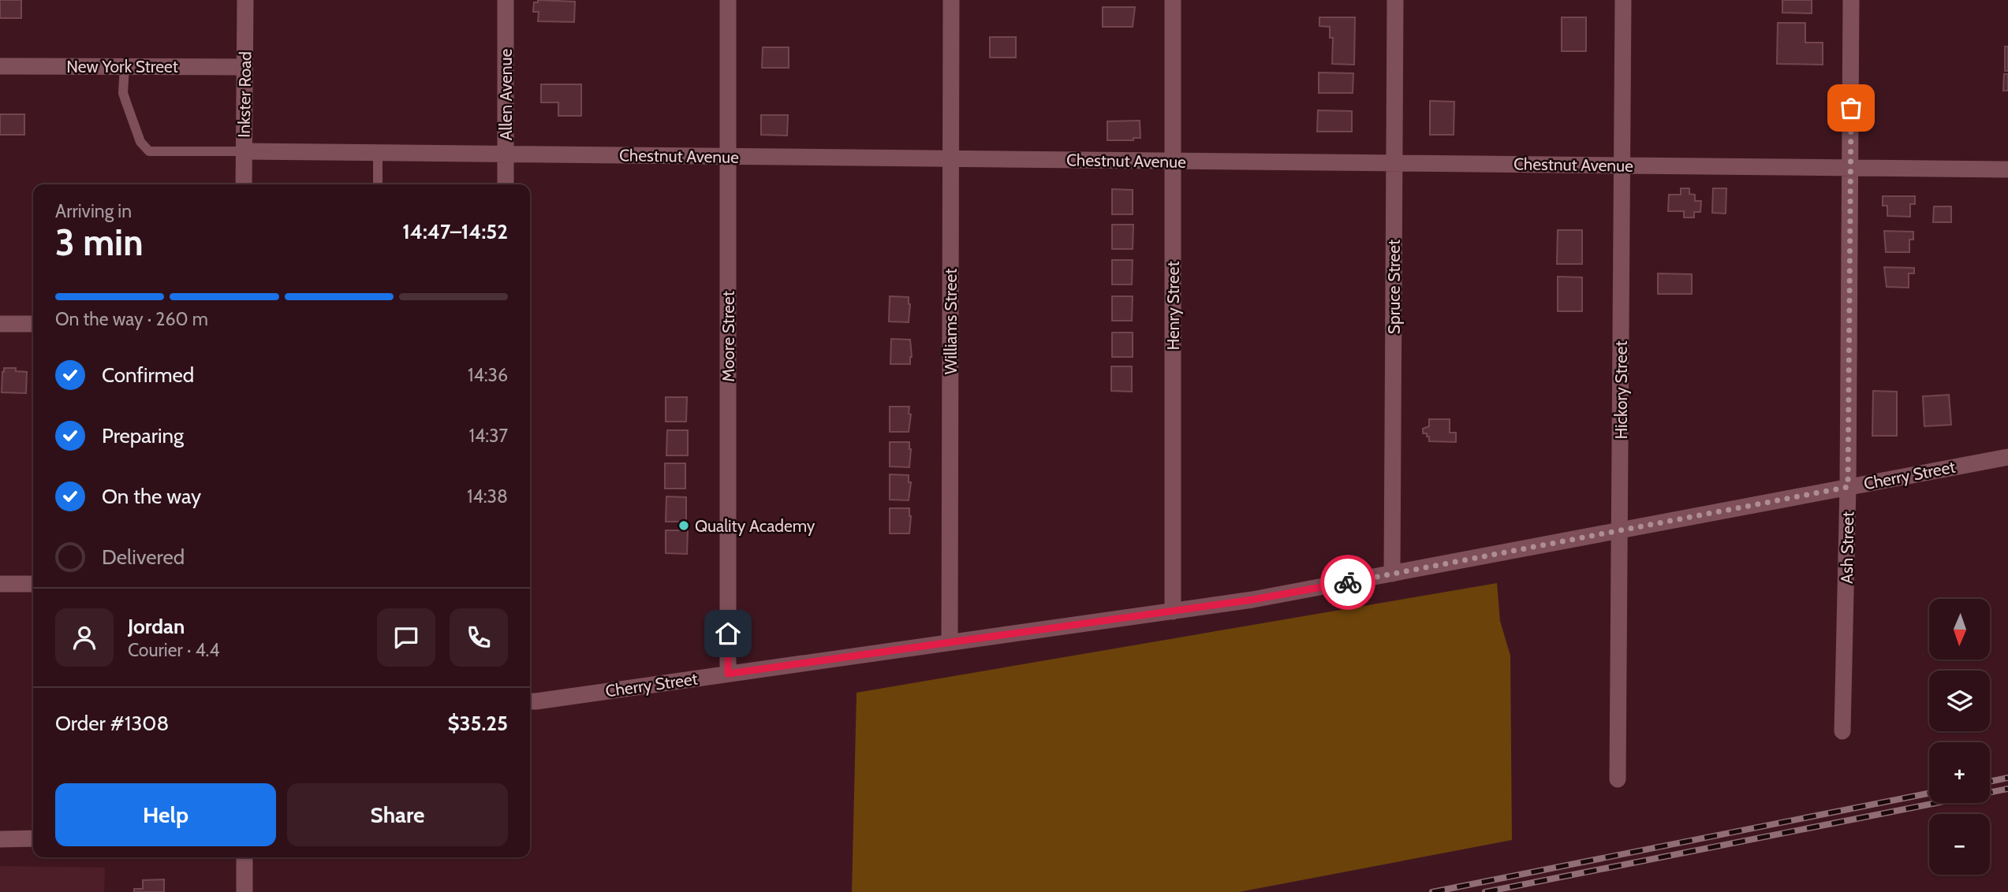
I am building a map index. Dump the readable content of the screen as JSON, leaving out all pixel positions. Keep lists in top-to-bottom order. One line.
{"streets":{"street":["New York Street","Inkster Road","Allen Avenue","Chestnut Avenue","Spruce Street","Henry Street","Williams Street","Moore Street","Hickory Street","Cherry Street","Ash Street"]},"crossings":[["New York Street","Inkster Road"],["Inkster Road","Chestnut Avenue"],["Allen Avenue","Chestnut Avenue"],["Chestnut Avenue","Spruce Street"],["Chestnut Avenue","Henry Street"],["Chestnut Avenue","Williams Street"],["Chestnut Avenue","Moore Street"],["Chestnut Avenue","Hickory Street"],["Chestnut Avenue","Ash Street"],["Spruce Street","Cherry Street"],["Henry Street","Cherry Street"],["Williams Street","Cherry Street"],["Moore Street","Cherry Street"],["Hickory Street","Cherry Street"],["Cherry Street","Ash Street"]],"places":["Quality Academy"],"north":"bottom","page":{"heading":["3 min","Arriving in","14:47–14:52"],"panel":["Jordan","Courier · 4.4","Order #1308","$35.25"],"bar":"On the way · 260 m","list":[["Confirmed","14:36"],["Preparing","14:37"],["On the way","14:38"],"Delivered"],"map_buttons":["+","−"],"buttons":["Help","Share"]}}
